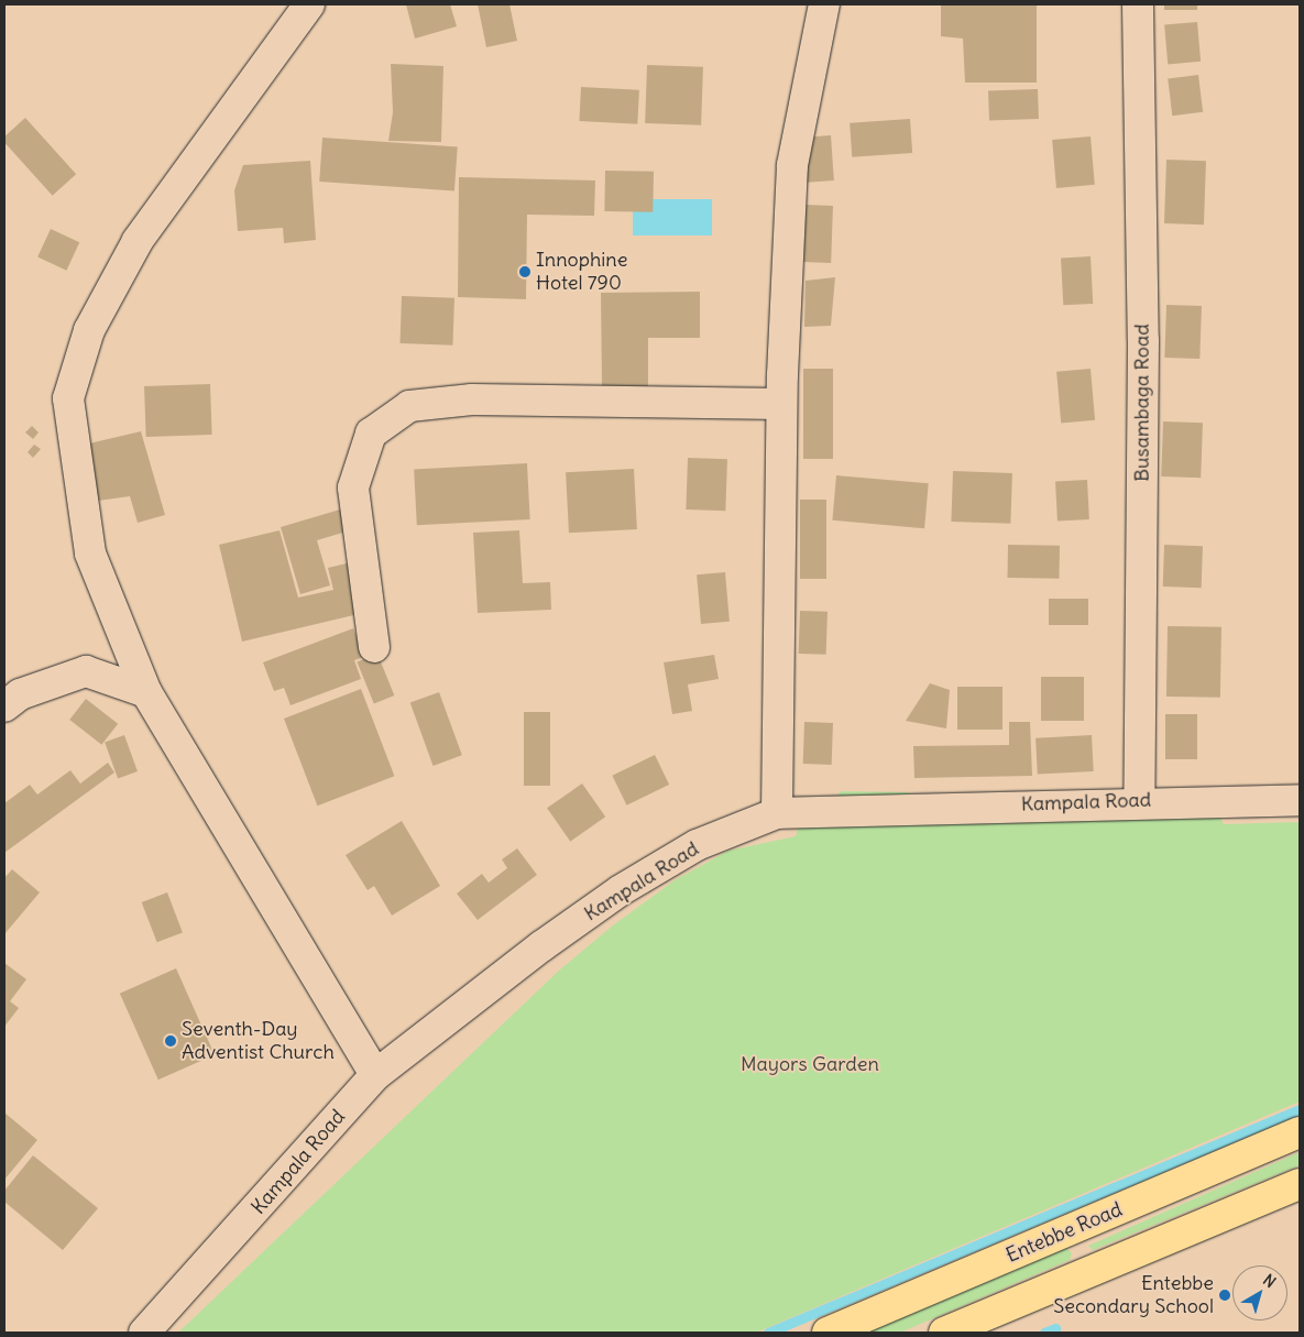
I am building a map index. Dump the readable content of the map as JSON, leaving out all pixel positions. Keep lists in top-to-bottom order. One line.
{"streets":{"highway":["Entebbe Road"],"street":["Busambaga Road","Kampala Road"]},"crossings":[["Busambaga Road","Kampala Road"]],"parks":["Mayors Garden"],"places":["Innophine Hotel 790","Seventh-Day Adventist Church","Entebbe Secondary School"],"north":"top right"}
